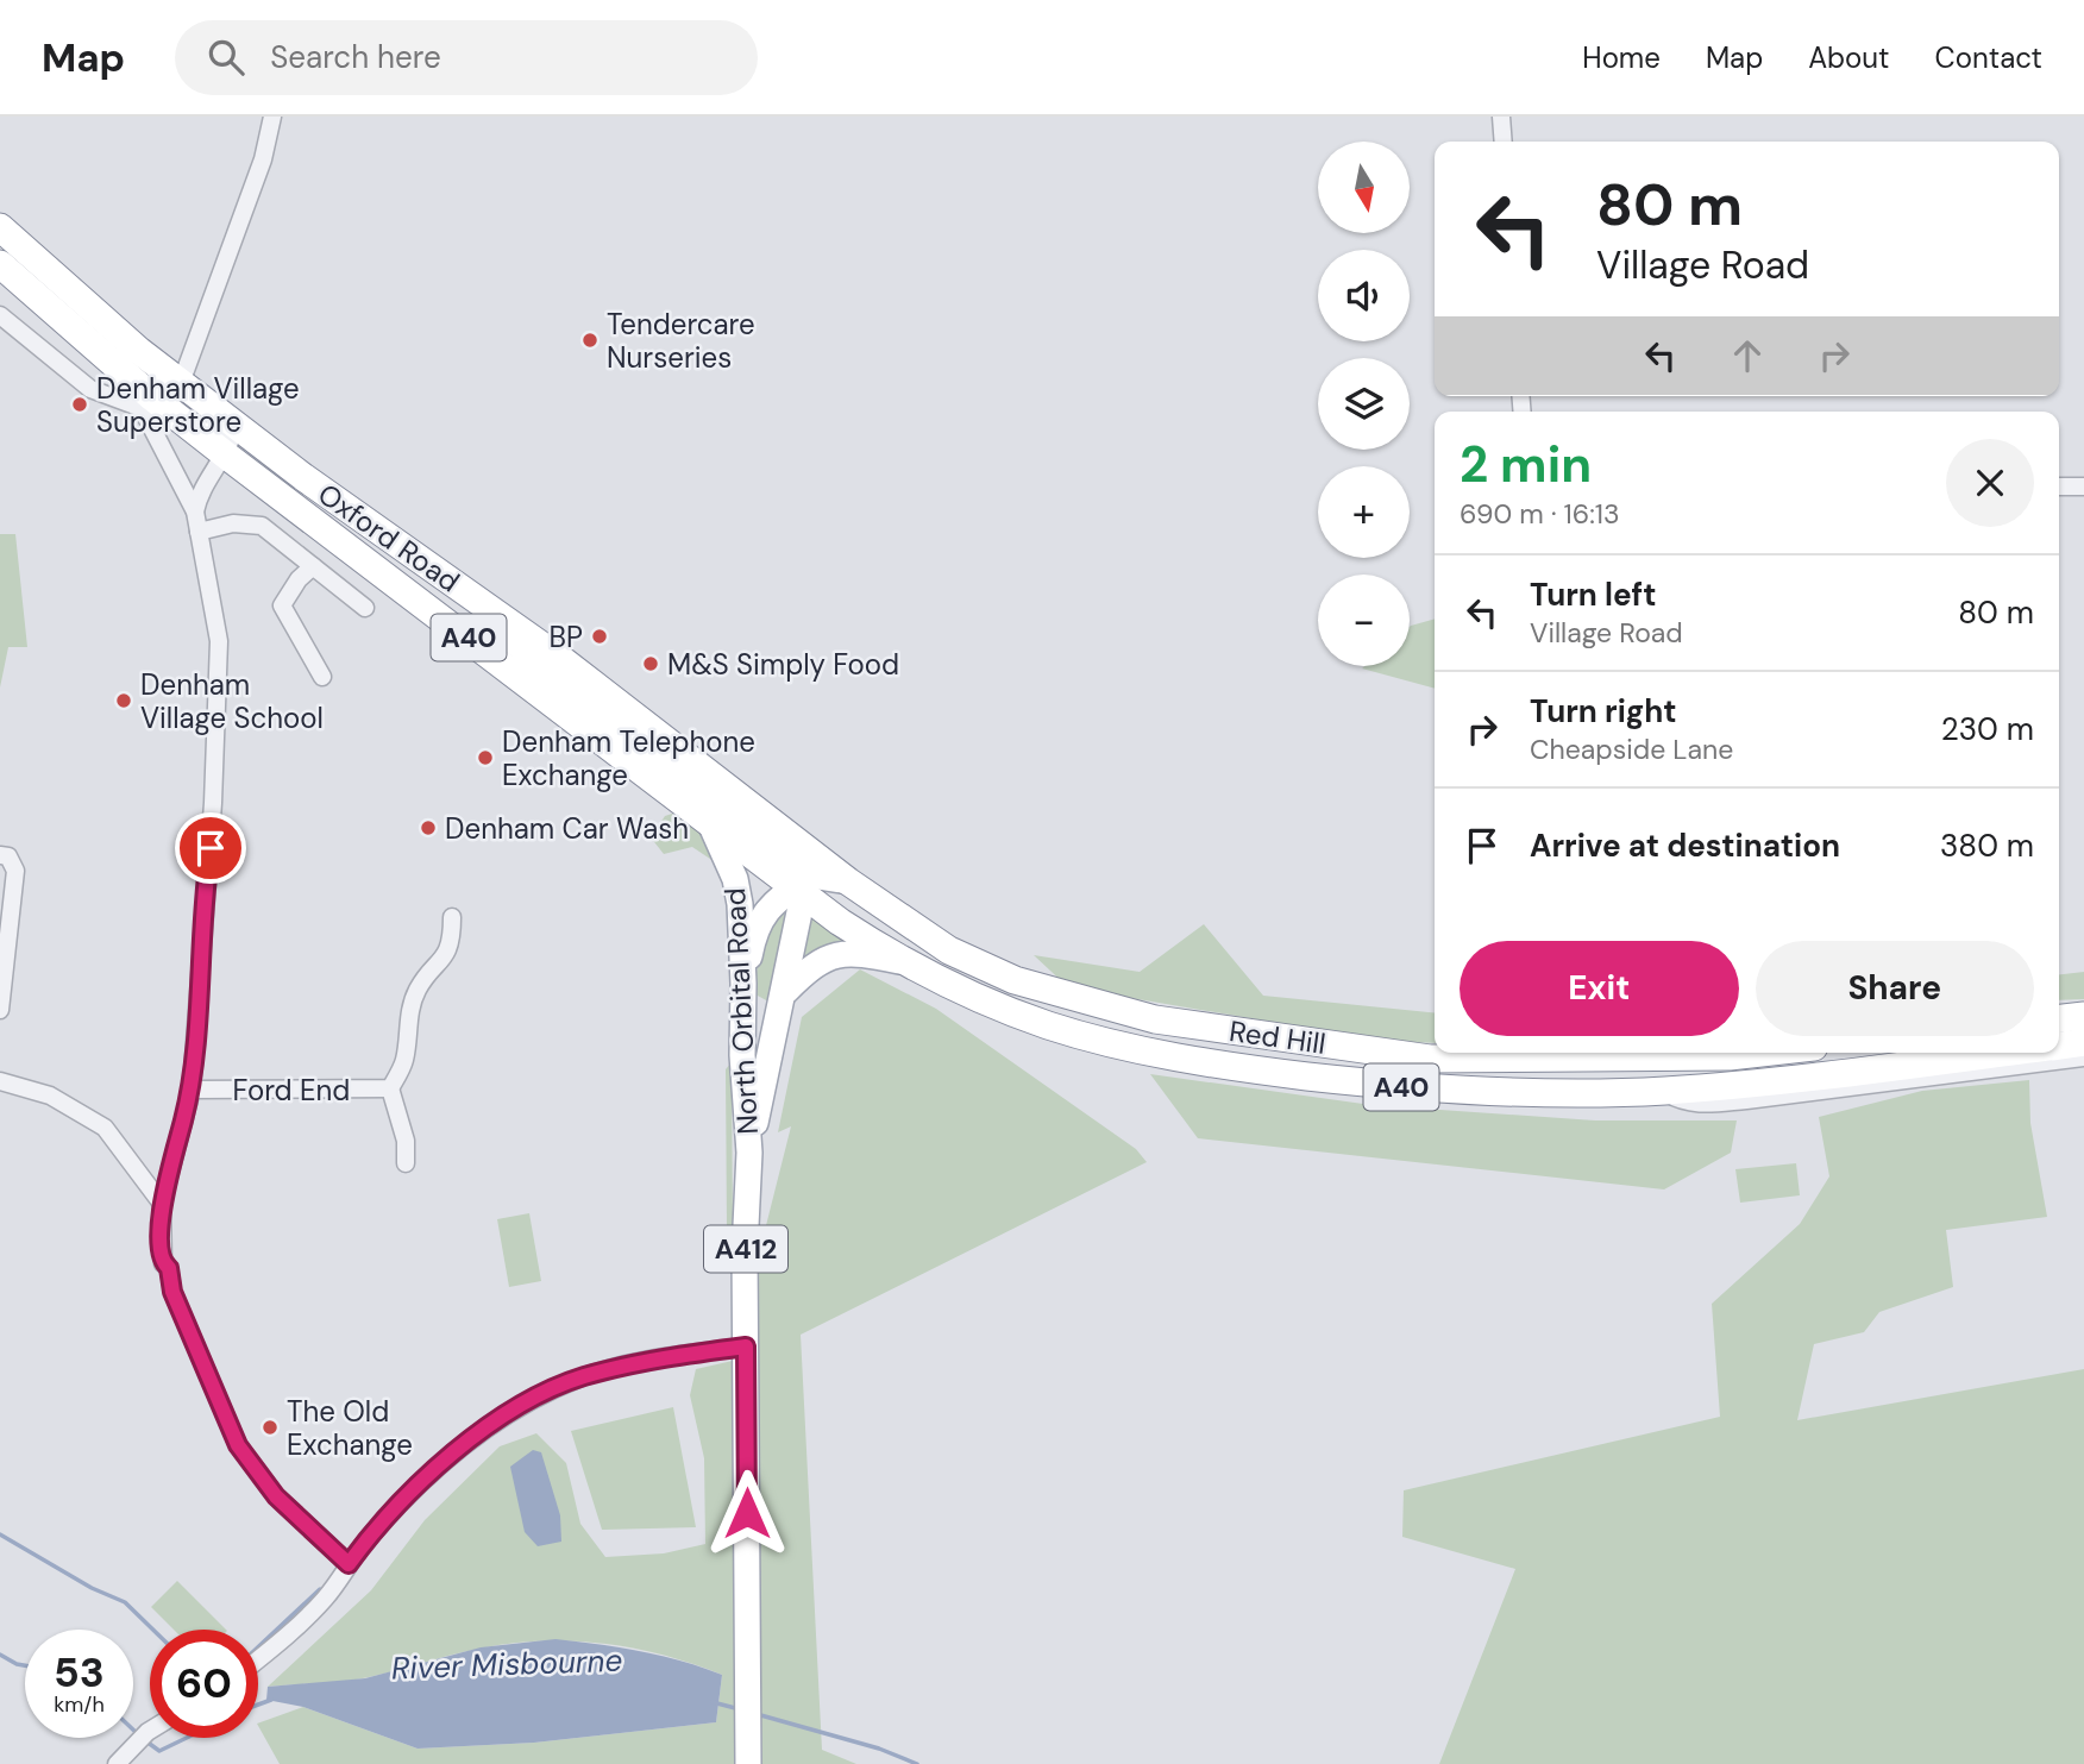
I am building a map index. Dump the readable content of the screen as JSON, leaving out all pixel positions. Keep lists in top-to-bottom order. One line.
{"streets":{"highway":["Oxford Road","A40","Red Hill"],"main road":["North Orbital Road","A412"],"street":["Ford End"]},"crossings":[["Oxford Road","A40"],["Oxford Road","North Orbital Road"],["Oxford Road","Red Hill"],["A40","North Orbital Road"],["A40","Red Hill"],["North Orbital Road","Red Hill"]],"water":["River Misbourne"],"places":["Tendercare Nurseries","Denham Village Superstore","BP","M&S Simply Food","Denham Village School","Denham Telephone Exchange","Denham Car Wash","The Old Exchange"],"north":"bottom","page":{"header":"Map","search":"Search here","nav":["Home","Map","About","Contact"],"map_buttons":["+","−"],"turn":["80 m","Village Road"],"heading":["2 min","690 m · 16:13"],"list":[{"name":"Turn left","note":"Village Road","value":"80 m"},{"name":"Turn right","note":"Cheapside Lane","value":"230 m"},{"name":"Arrive at destination","value":"380 m"}],"buttons":["Exit","Share"],"speed":"53 km/h","limit":"60"}}
